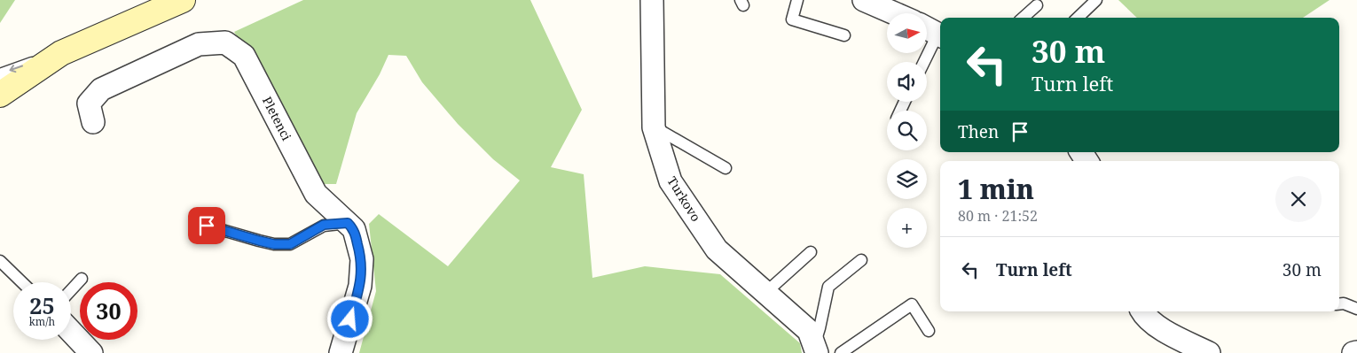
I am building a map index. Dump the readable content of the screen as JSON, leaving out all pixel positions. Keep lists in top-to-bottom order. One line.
{"streets":{"street":["Pletenci","Turkovo"]},"north":"right","page":{"map_buttons":"+","turn":["30 m","Turn left"],"then":"Then","heading":["1 min","80 m · 21:52"],"list":[{"name":"Turn left","value":"30 m"}],"speed":"25 km/h","limit":"30"}}
